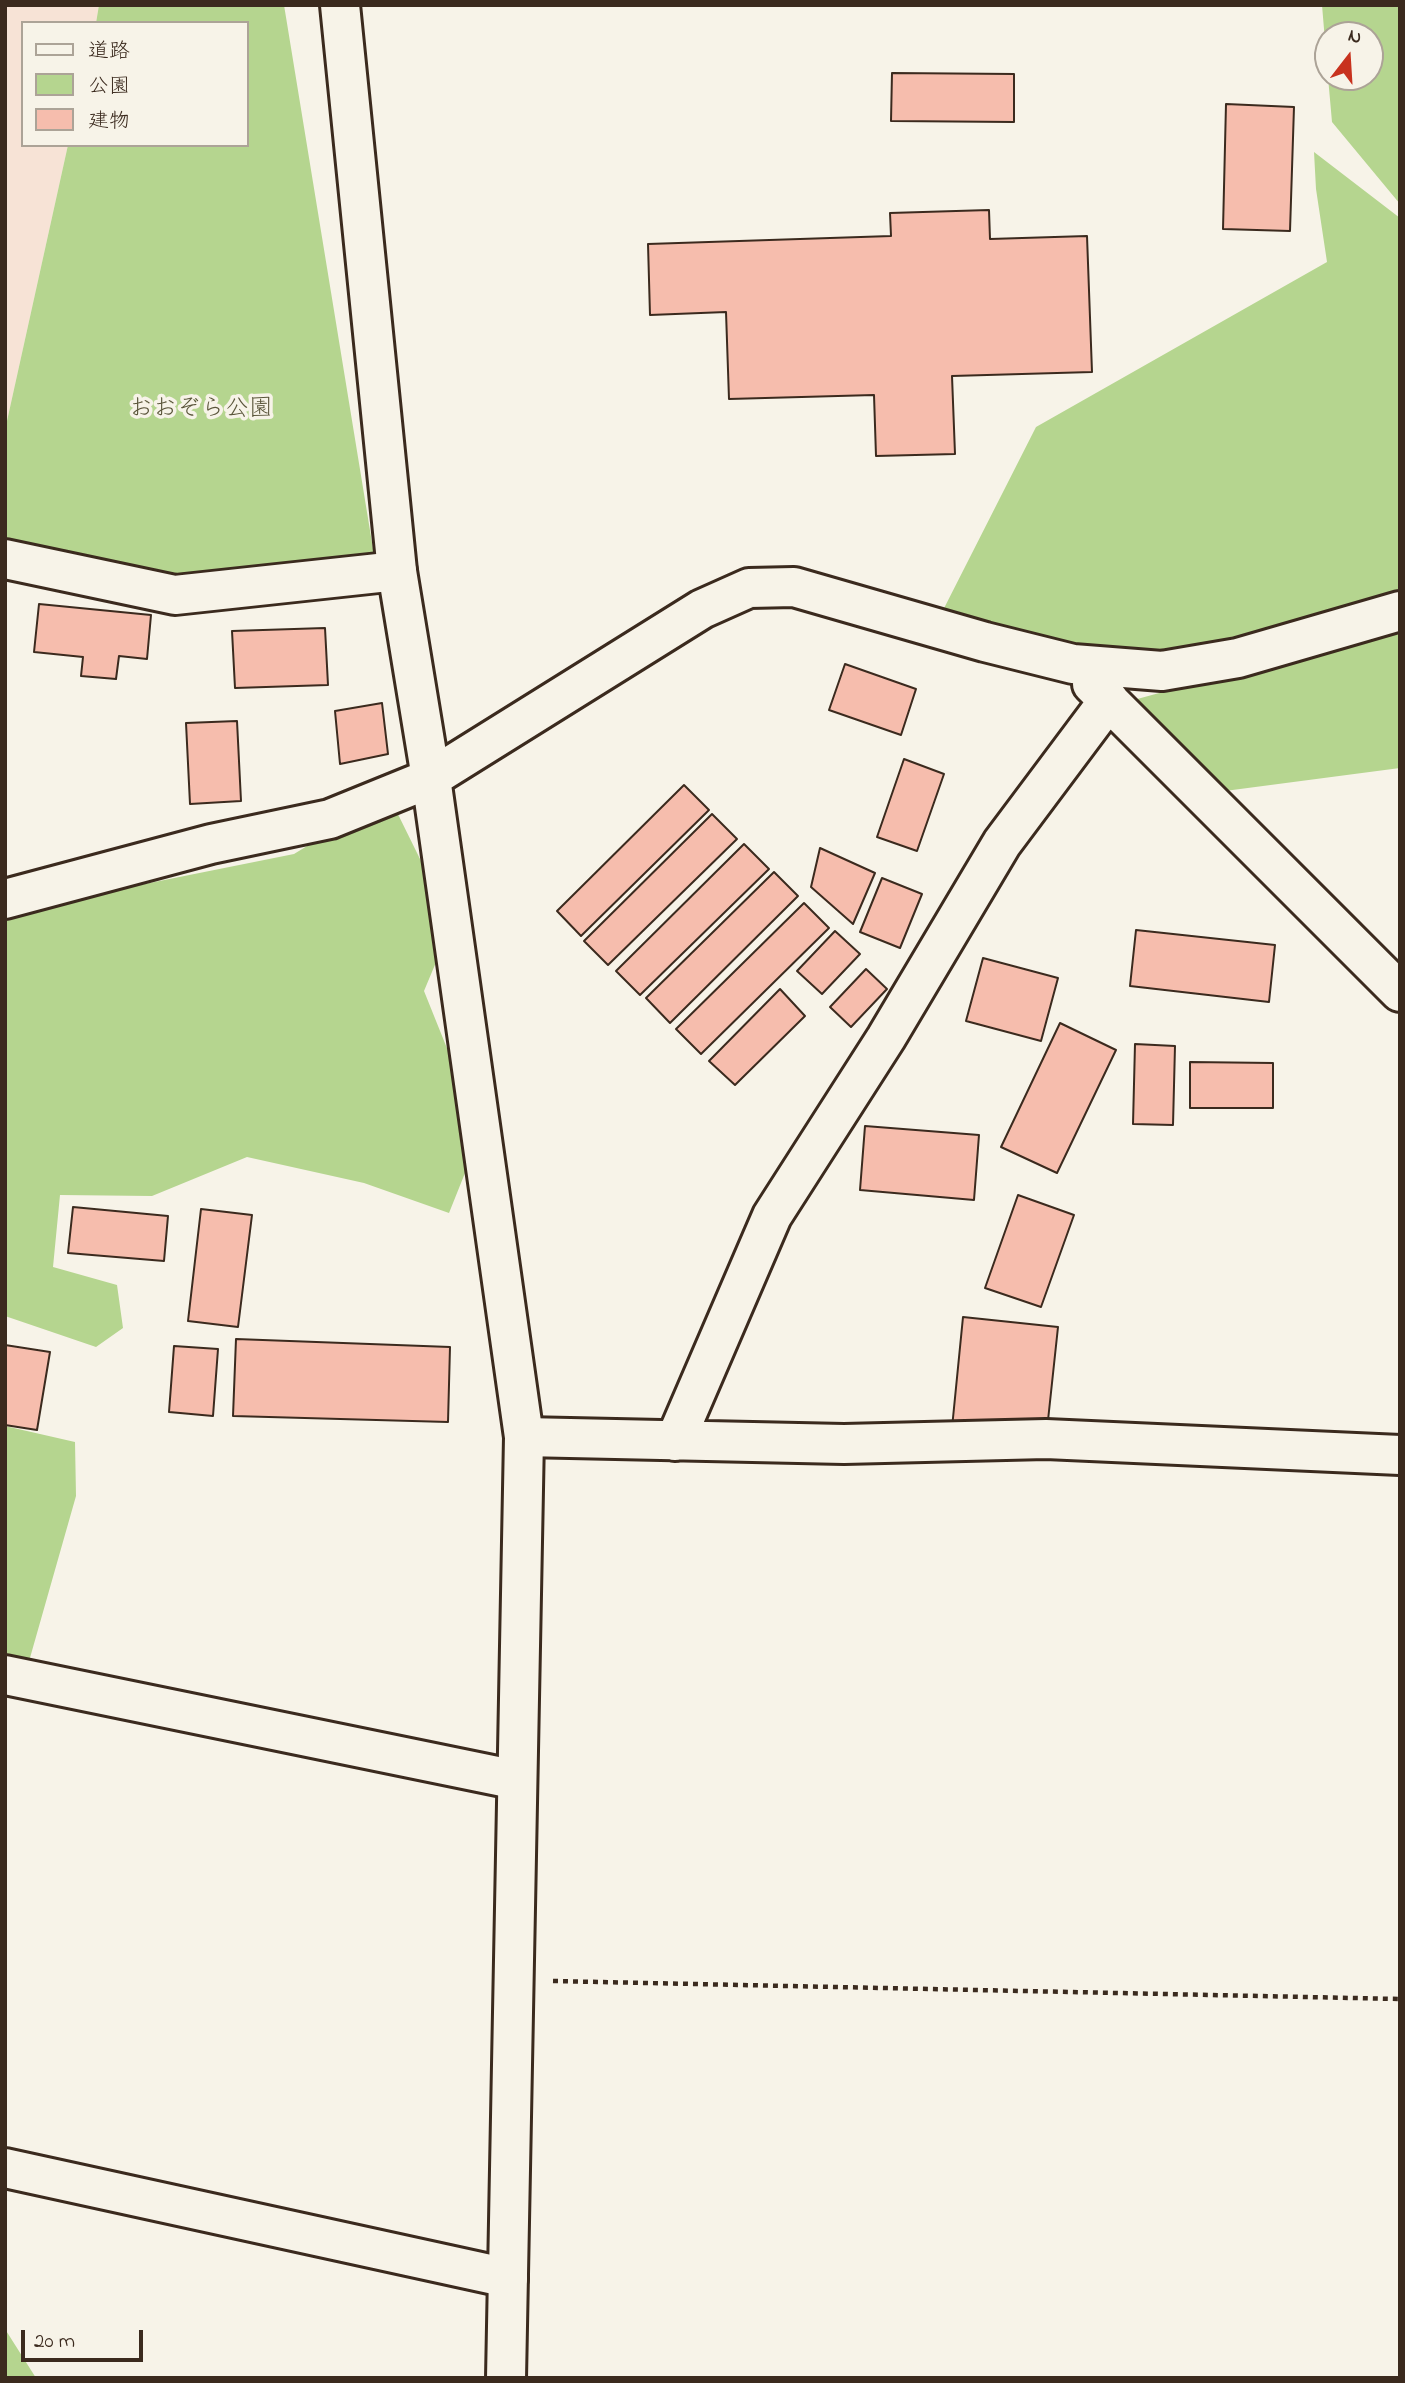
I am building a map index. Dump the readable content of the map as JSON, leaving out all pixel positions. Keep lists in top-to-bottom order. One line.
{"parks":["おおぞら公園"],"legend":["道路","公園","建物"],"scale_bar":"20 m","north":"top"}
